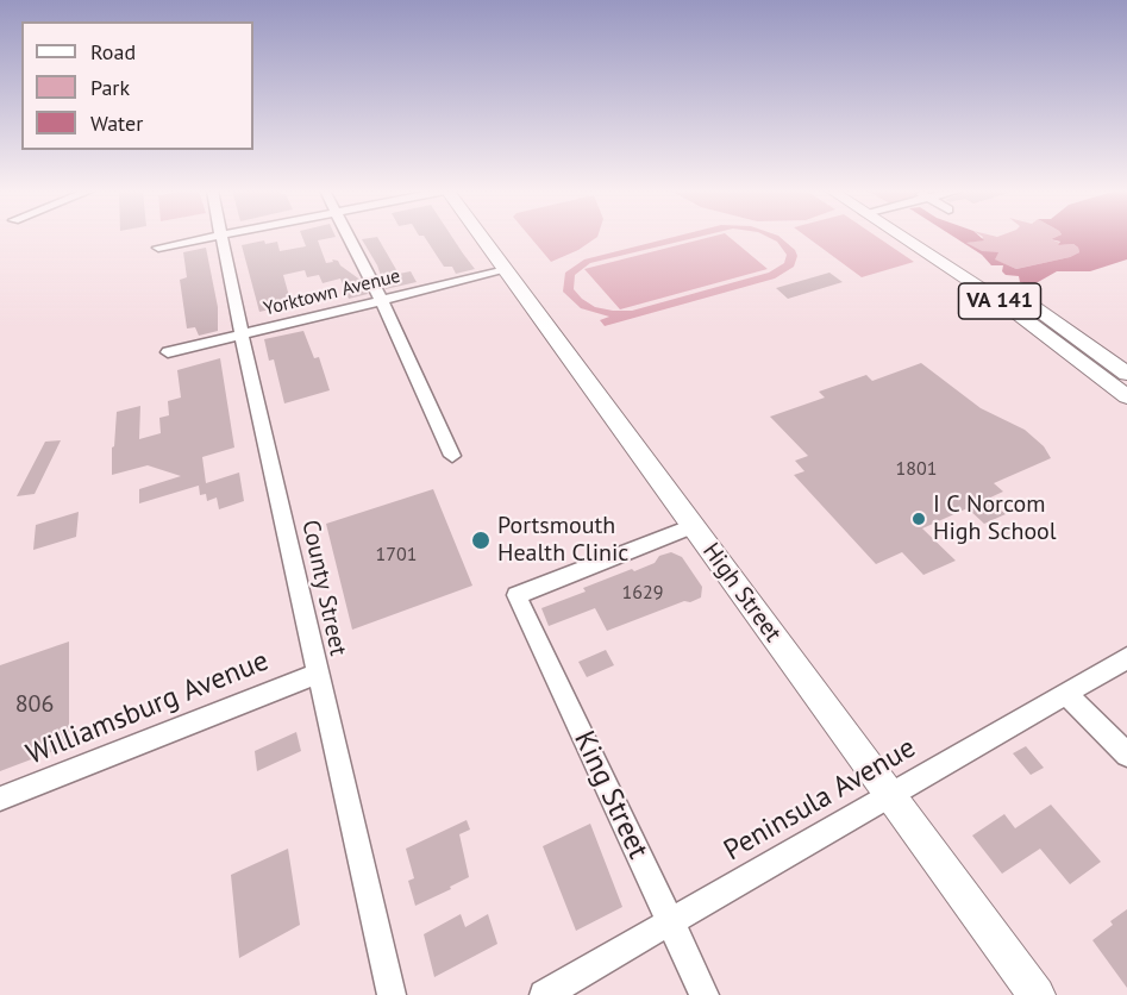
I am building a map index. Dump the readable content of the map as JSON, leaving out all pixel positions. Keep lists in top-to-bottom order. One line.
{"streets":{"main road":["VA 141","High Street"],"street":["Yorktown Avenue","County Street","Williamsburg Avenue","King Street","Peninsula Avenue"]},"crossings":[["Yorktown Avenue","County Street"],["Yorktown Avenue","High Street"],["County Street","Williamsburg Avenue"],["High Street","King Street"],["High Street","Peninsula Avenue"],["King Street","Peninsula Avenue"]],"places":["I C Norcom High School","Portsmouth Health Clinic"],"house_numbers":["1801","1701","1629","806"],"legend":["Road","Park","Water"]}
